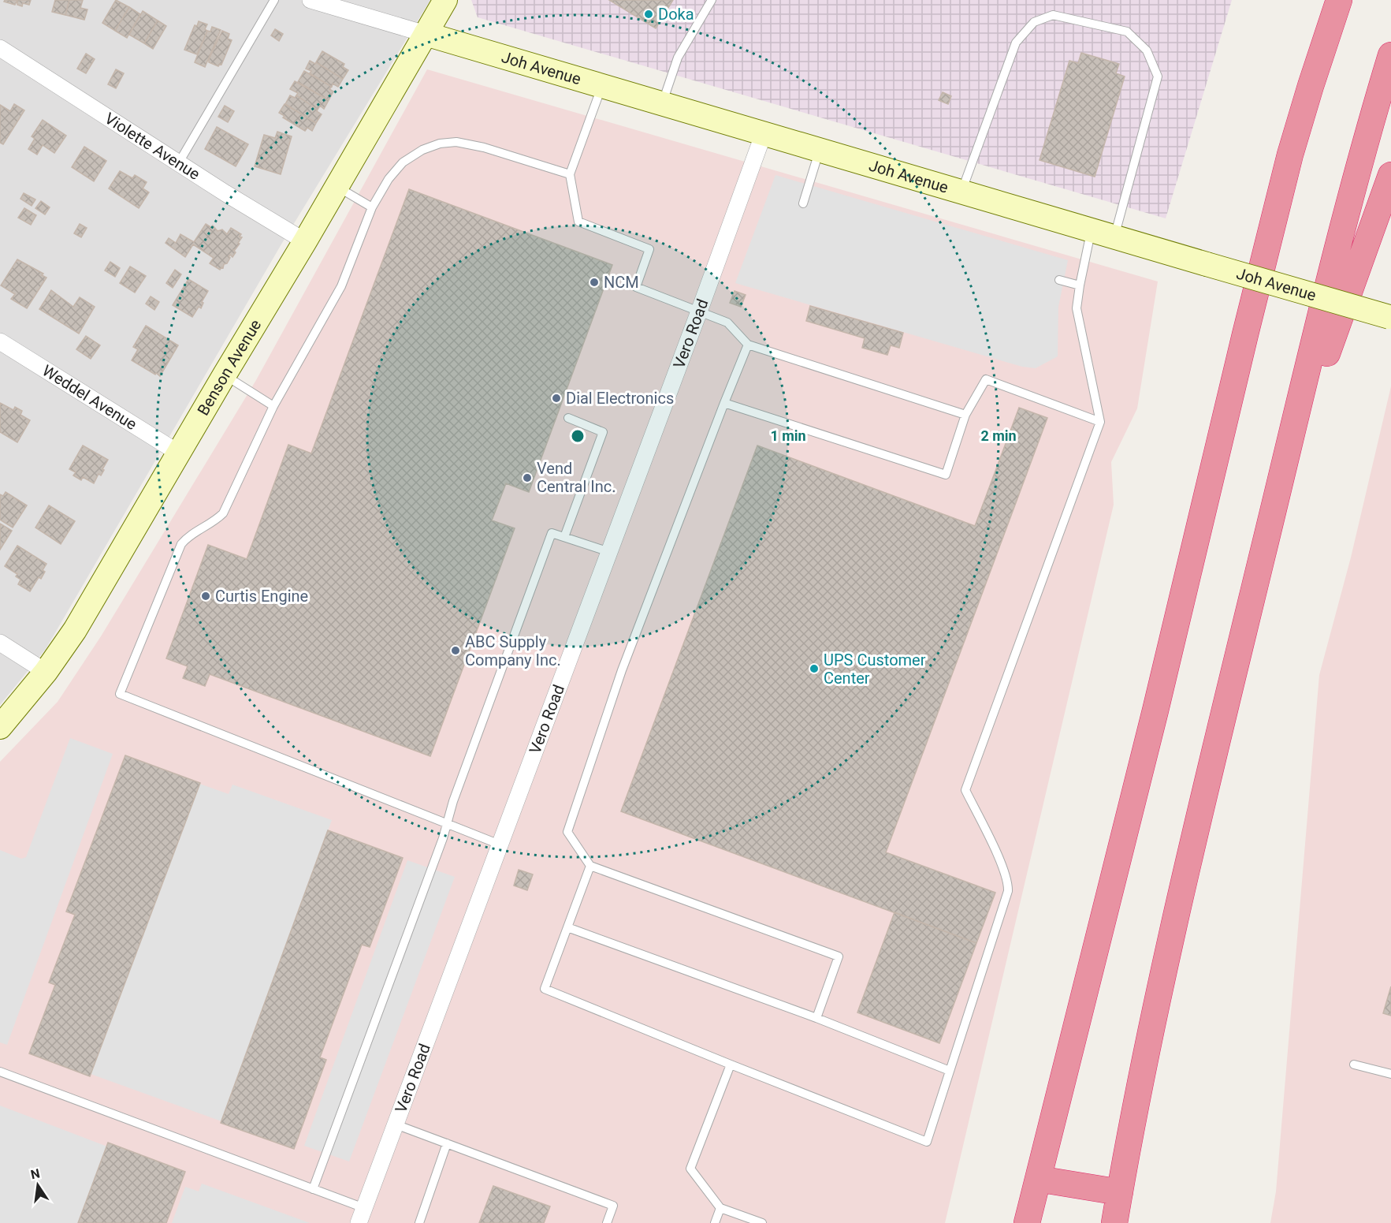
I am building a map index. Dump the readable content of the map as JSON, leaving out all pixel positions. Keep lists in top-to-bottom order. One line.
{"streets":{"street":["Joh Avenue","Violette Avenue","Vero Road","Benson Avenue","Weddel Avenue"]},"crossings":[["Joh Avenue","Vero Road"],["Joh Avenue","Benson Avenue"],["Violette Avenue","Benson Avenue"],["Benson Avenue","Weddel Avenue"]],"places":["Doka","NCM","Dial Electronics","Vend Central Inc.","Curtis Engine","ABC Supply Company Inc.","UPS Customer Center"],"north":"top","rings":["1 min","2 min"]}
